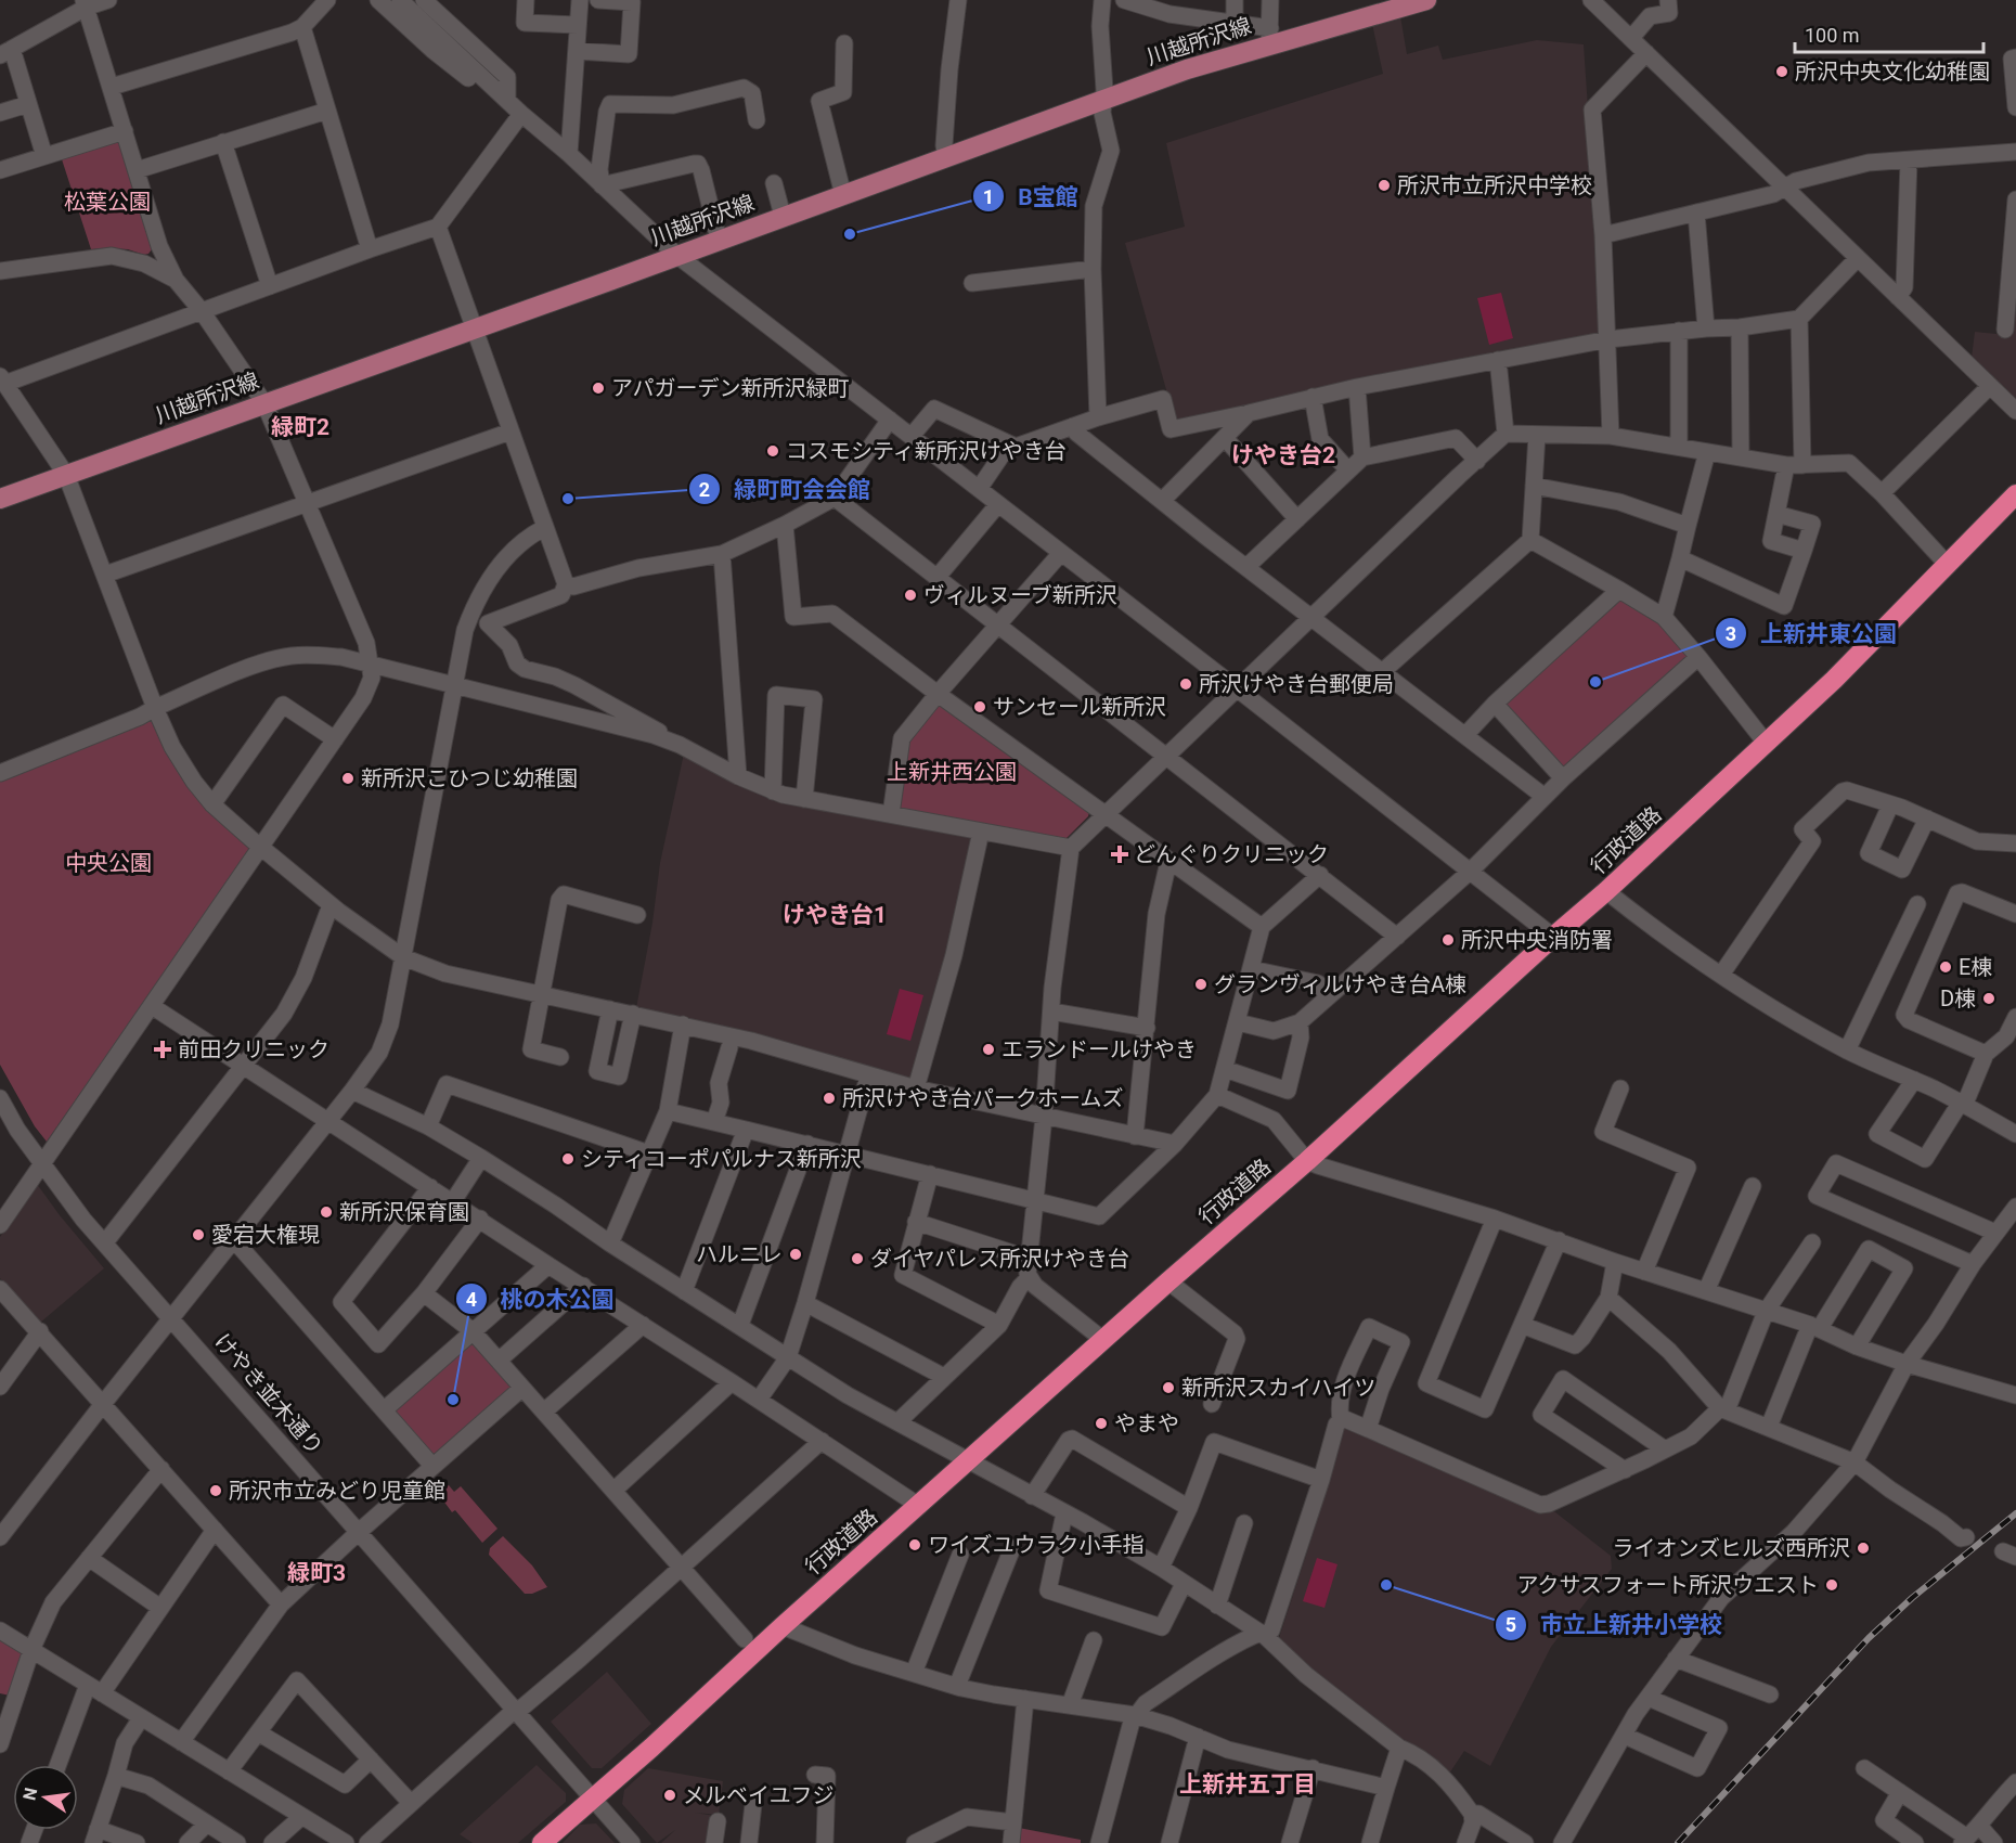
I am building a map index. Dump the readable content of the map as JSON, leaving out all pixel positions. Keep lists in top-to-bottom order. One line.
{"streets":{"highway":["行政道路"],"main road":["川越所沢線"],"street":["けやき並木通り"]},"crossings":[["行政道路","けやき並木通り"]],"districts":["緑町2","けやき台2","けやき台1","緑町3","上新井五丁目"],"parks":["松葉公園","上新井西公園","中央公園"],"places":{"other":["所沢中央文化幼稚園","所沢市立所沢中学校","B宝館","アパガーデン新所沢緑町","コスモシティ新所沢けやき台","緑町町会会館","ヴィルヌーブ新所沢","上新井東公園","所沢けやき台郵便局","サンセール新所沢","新所沢こひつじ幼稚園","所沢中央消防署","E棟","グランヴィルけやき台A棟","D棟","エランドールけやき","所沢けやき台パークホームズ","シティコーポパルナス新所沢","新所沢保育園","愛宕大権現","ハルニレ","ダイヤパレス所沢けやき台","新所沢スカイハイツ","桃の木公園","やまや","所沢市立みどり児童館","ワイズユウラク小手指","ライオンズヒルズ西所沢","市立上新井小学校","アクサスフォート所沢ウエスト","メルベイユフジ"],"health":["どんぐりクリニック","前田クリニック"]},"scale_bar":"100 m","north":"left"}
